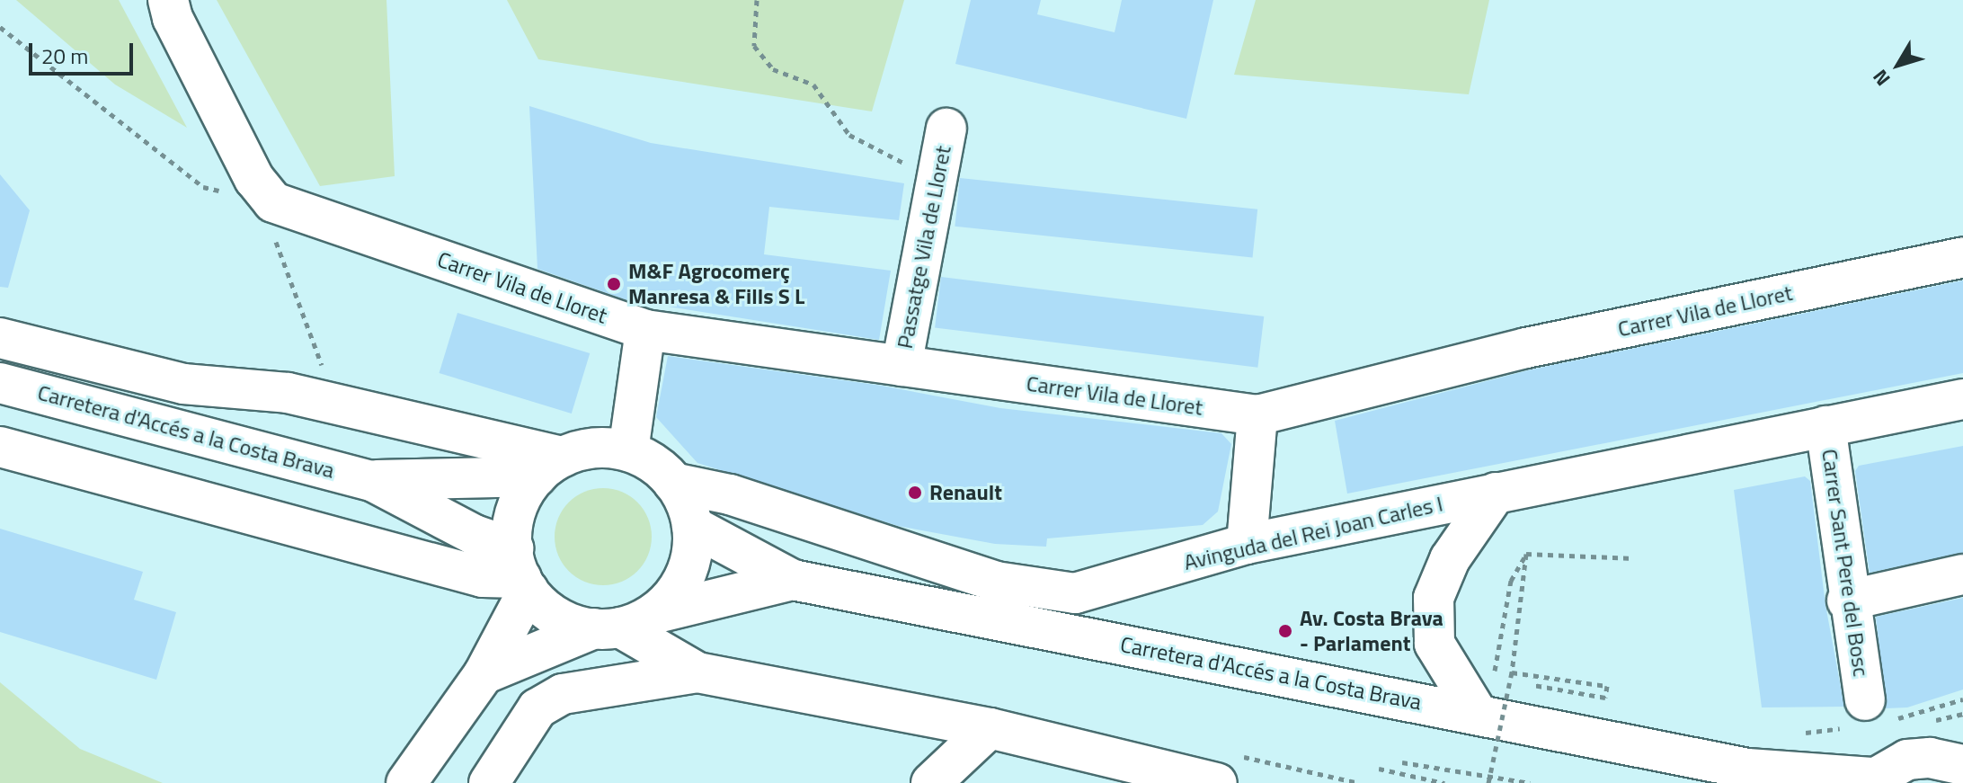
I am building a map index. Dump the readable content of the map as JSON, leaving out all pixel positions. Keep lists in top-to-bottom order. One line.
{"streets":{"street":["Passatge Vila de Lloret","Carrer Vila de Lloret","Carretera d'Accés a la Costa Brava","Avinguda del Rei Joan Carles I","Carrer Sant Pere del Bosc"]},"crossings":[["Passatge Vila de Lloret","Carrer Vila de Lloret"],["Carretera d'Accés a la Costa Brava","Avinguda del Rei Joan Carles I"],["Avinguda del Rei Joan Carles I","Carrer Sant Pere del Bosc"]],"places":["M&F Agrocomerç Manresa & Fills S L","Renault","Av. Costa Brava - Parlament"],"scale_bar":"20 m","north":"bottom left"}
